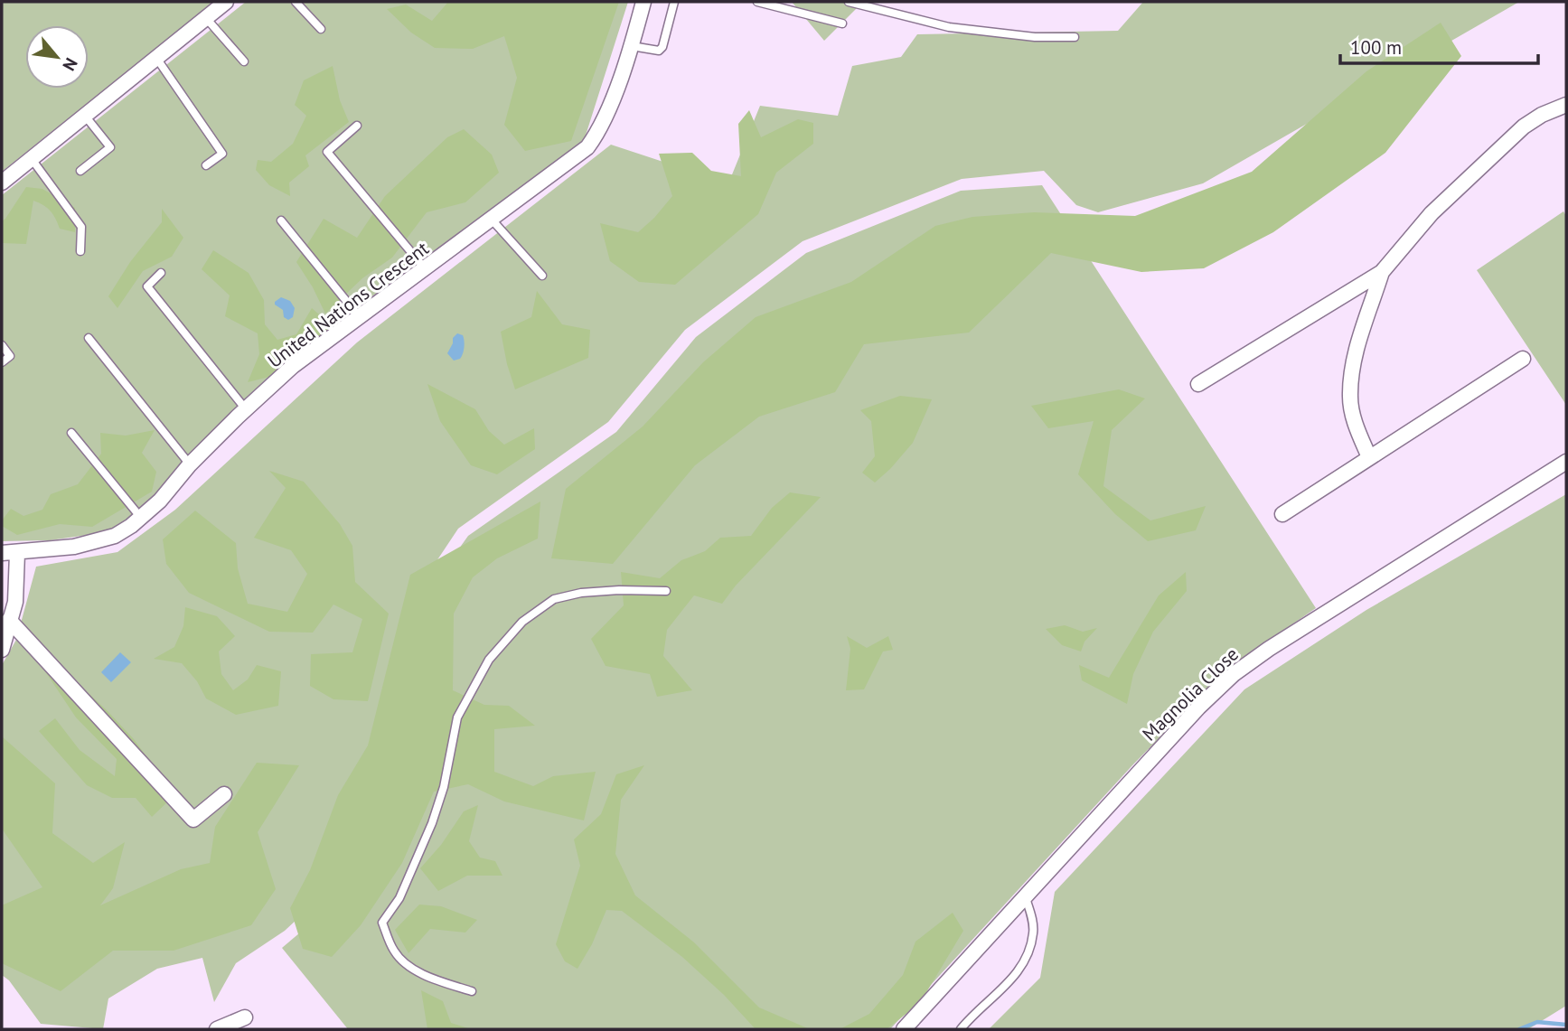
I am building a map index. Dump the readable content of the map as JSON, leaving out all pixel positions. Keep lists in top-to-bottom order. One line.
{"streets":{"street":["United Nations Crescent","Magnolia Close"]},"scale_bar":"100 m","north":"bottom right"}
